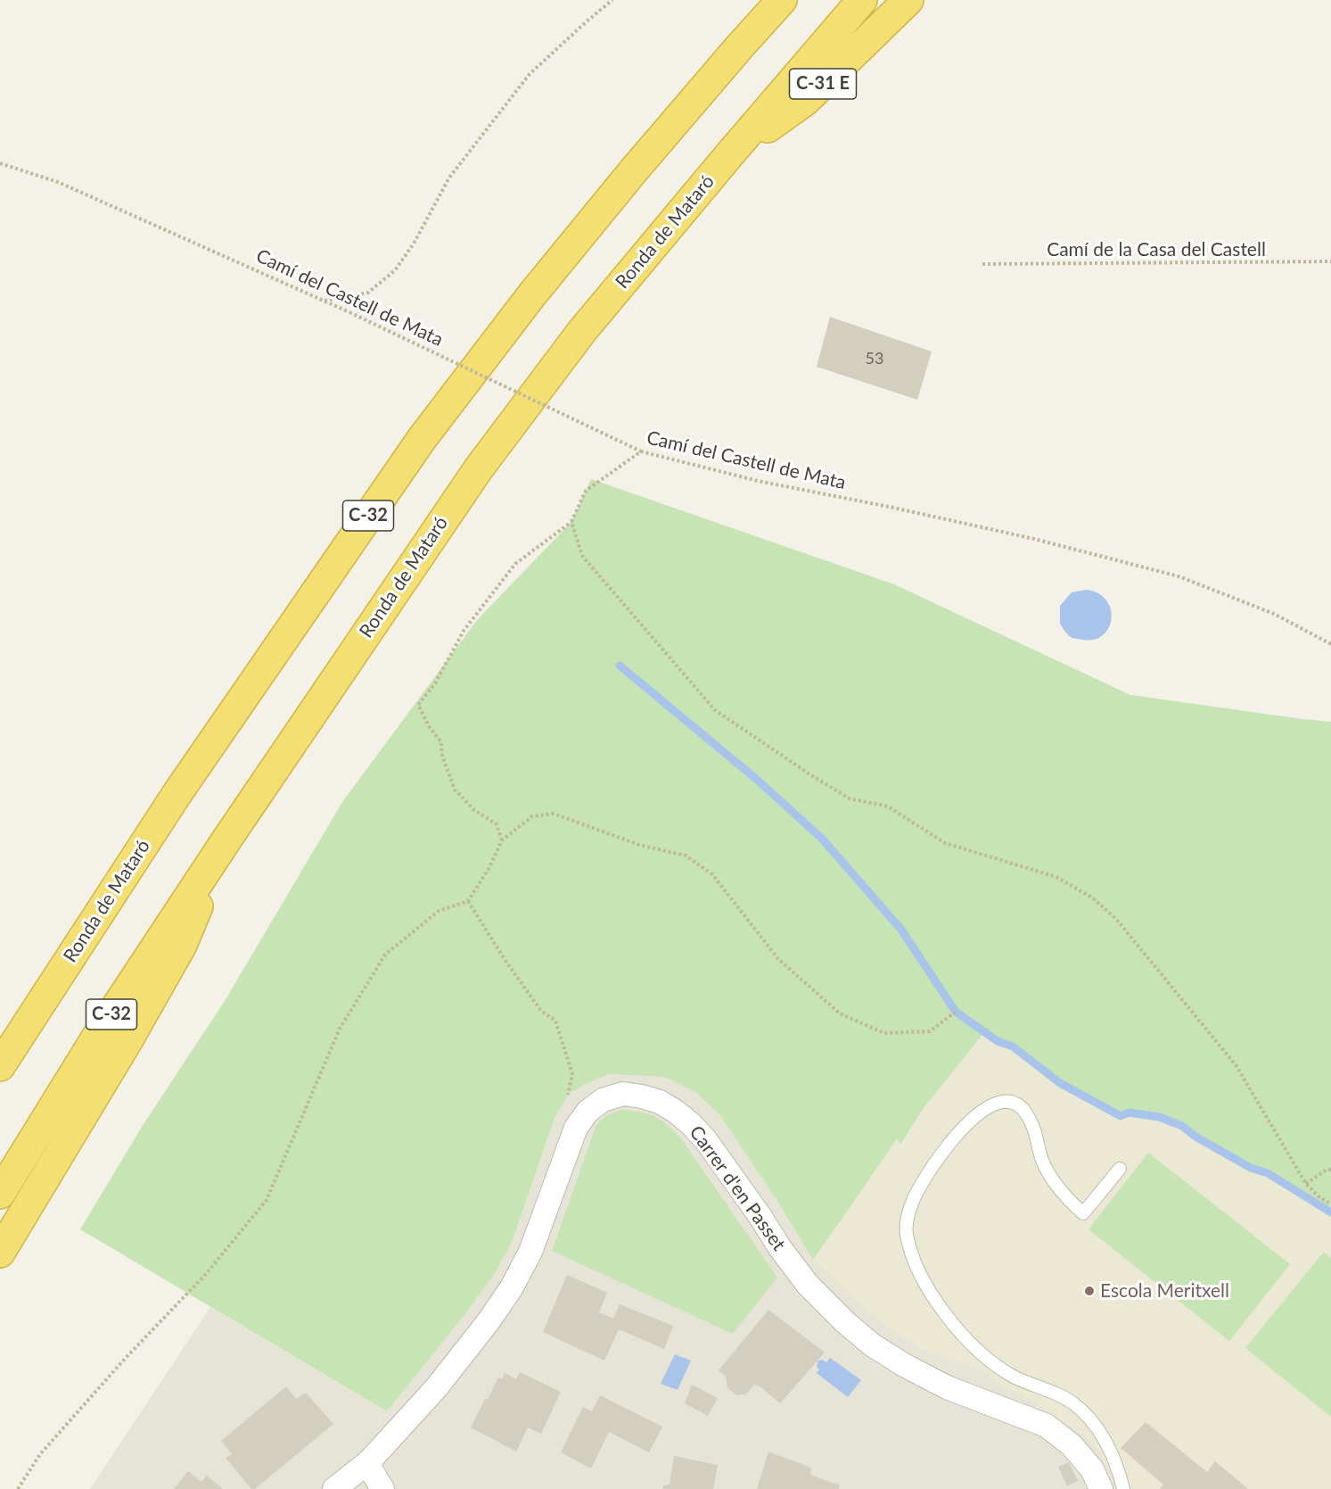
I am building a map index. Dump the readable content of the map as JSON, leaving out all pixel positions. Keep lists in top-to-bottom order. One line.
{"streets":{"highway":["C-31 E","Ronda de Mataró","C-32"],"street":["Carrer d'en Passet"],"path":["Camí de la Casa del Castell","Camí del Castell de Mata"]},"crossings":[["C-31 E","Ronda de Mataró"]],"places":["Escola Meritxell"],"house_numbers":["53"]}
